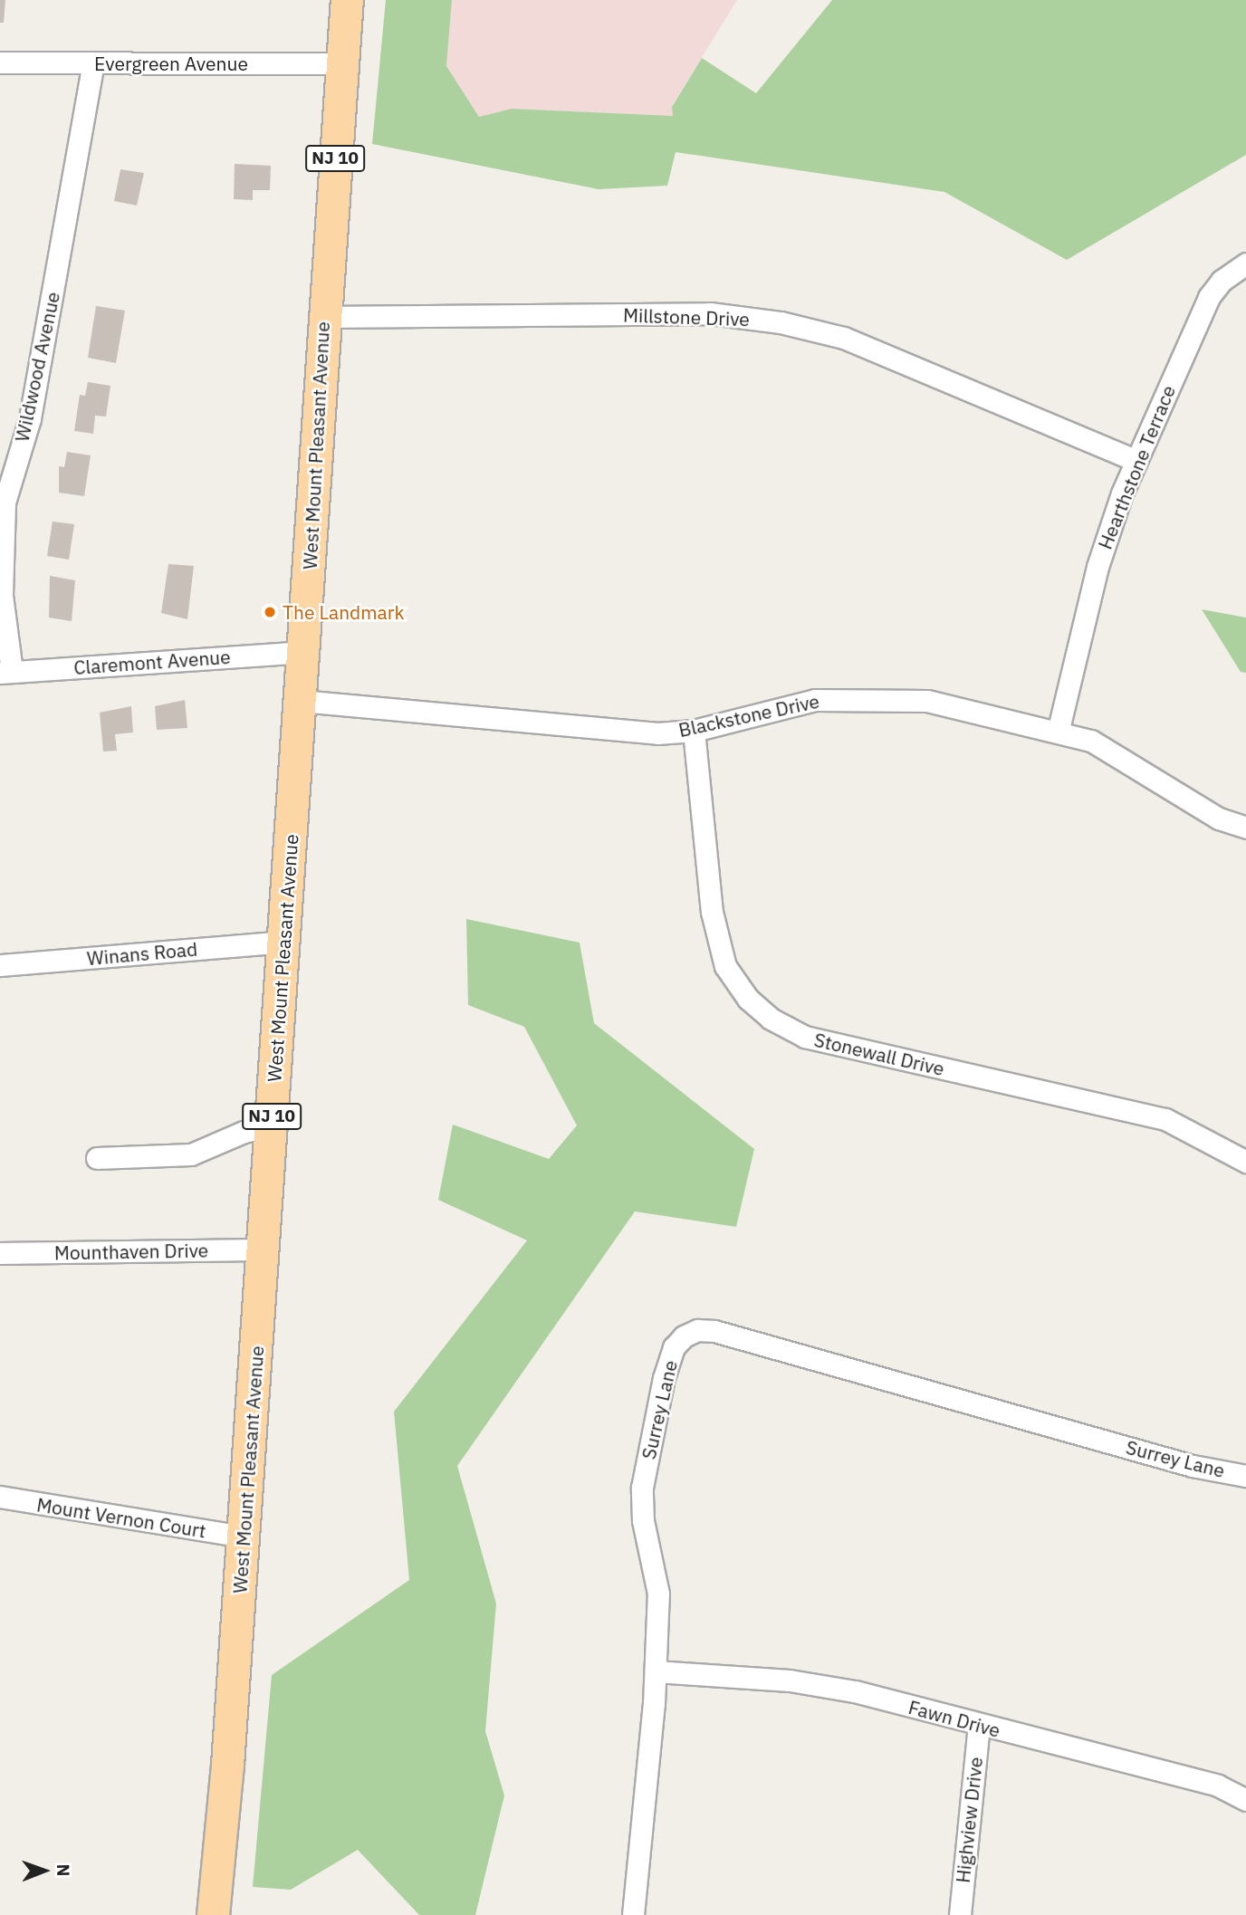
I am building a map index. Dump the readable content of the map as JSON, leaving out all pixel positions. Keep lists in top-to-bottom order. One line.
{"streets":{"main road":["NJ 10","West Mount Pleasant Avenue"],"street":["Evergreen Avenue","Millstone Drive","Wildwood Avenue","Hearthstone Terrace","Claremont Avenue","Blackstone Drive","Winans Road","Stonewall Drive","Mounthaven Drive","Surrey Lane","Mount Vernon Court","Fawn Drive","Highview Drive"]},"crossings":[["Evergreen Avenue","Wildwood Avenue"],["Evergreen Avenue","West Mount Pleasant Avenue"],["Millstone Drive","West Mount Pleasant Avenue"],["Millstone Drive","Hearthstone Terrace"],["Wildwood Avenue","Claremont Avenue"],["West Mount Pleasant Avenue","Claremont Avenue"],["West Mount Pleasant Avenue","Blackstone Drive"],["West Mount Pleasant Avenue","Winans Road"],["West Mount Pleasant Avenue","Mounthaven Drive"],["West Mount Pleasant Avenue","Mount Vernon Court"],["Hearthstone Terrace","Blackstone Drive"],["Blackstone Drive","Stonewall Drive"],["Surrey Lane","Fawn Drive"],["Fawn Drive","Highview Drive"]],"places":["The Landmark"],"north":"right"}
